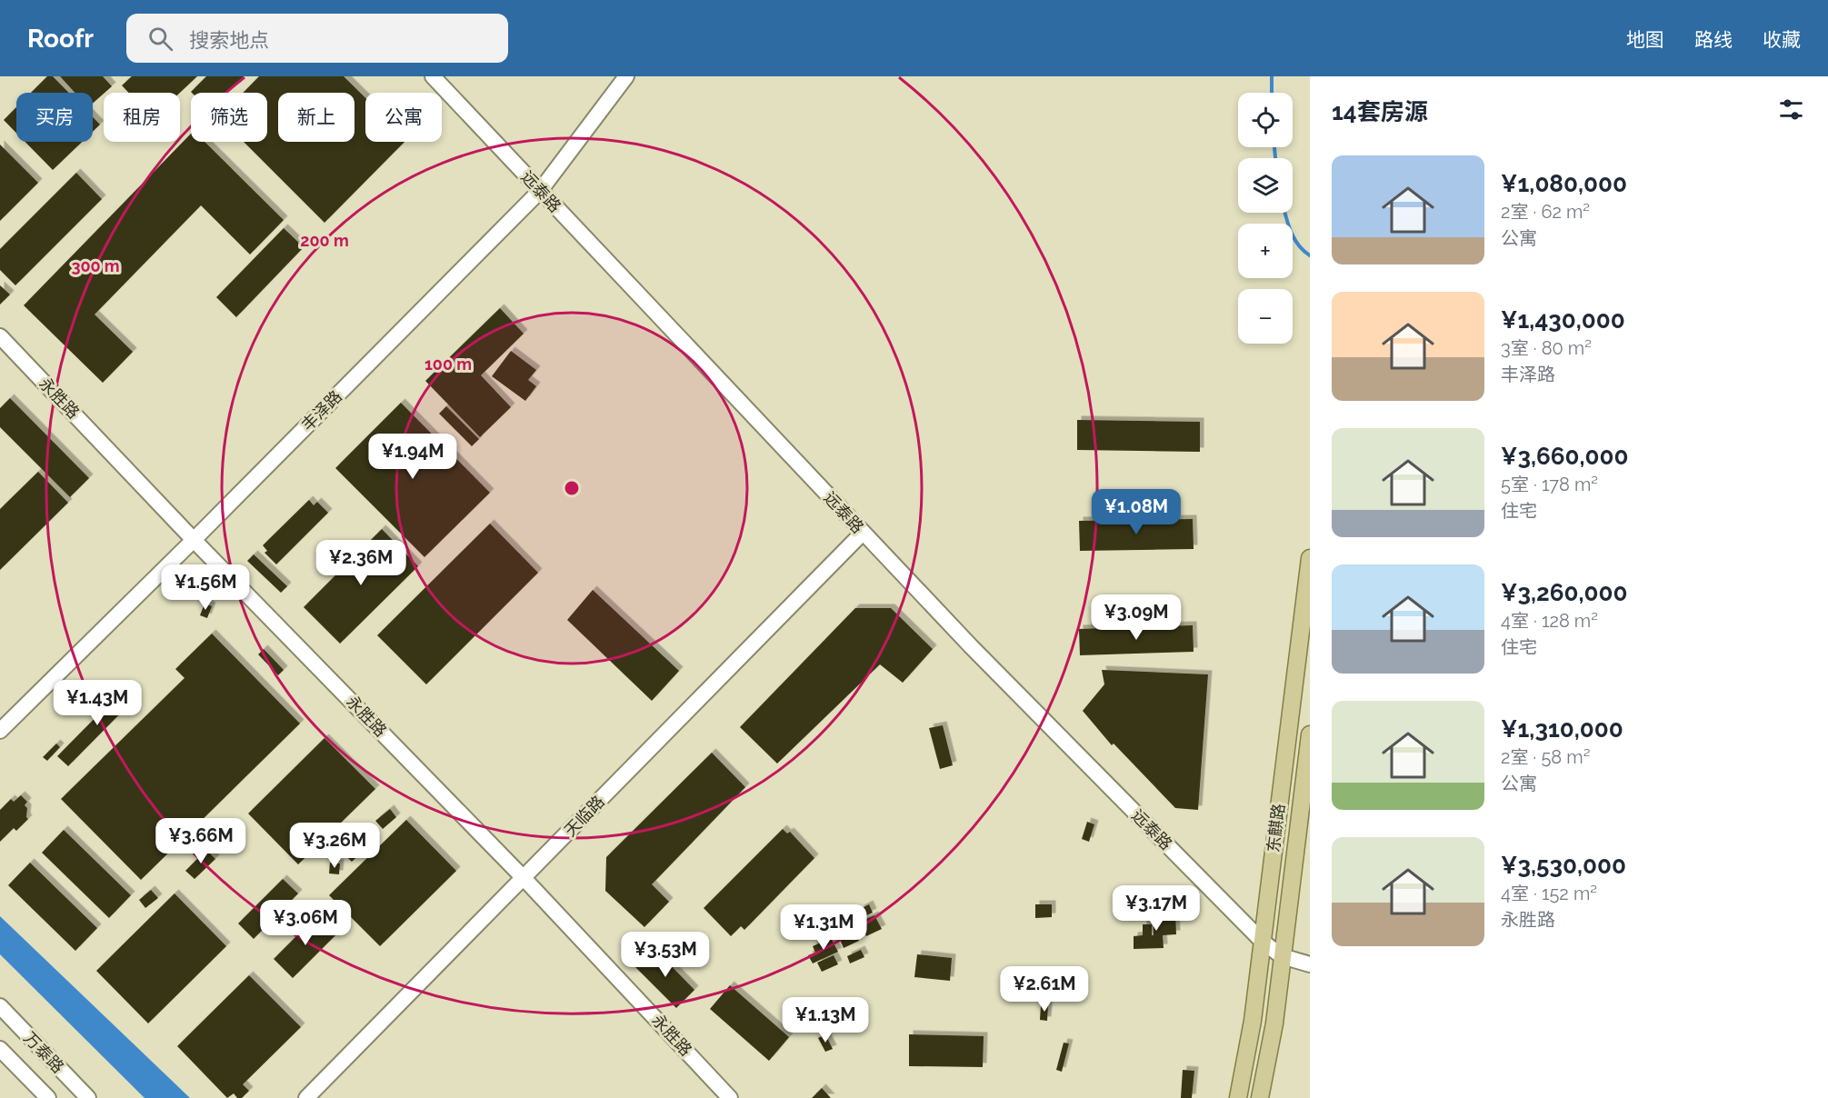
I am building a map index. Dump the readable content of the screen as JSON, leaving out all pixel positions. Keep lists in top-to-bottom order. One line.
{"streets":{"main road":["东麒路"],"street":["远泰路","永胜路","丰泽路","天临路","万泰路"]},"crossings":[["远泰路","丰泽路"],["远泰路","天临路"],["远泰路","东麒路"],["永胜路","丰泽路"],["永胜路","天临路"]],"page":{"header":"Roofr","search":"搜索地点","nav":["地图","路线","收藏"],"heading":"14套房源","map_buttons":["+","−"],"chip":["买房","租房","筛选","新上","公寓"],"list":[{"name":"¥1,080,000","note":"2室 · 62 m² · 公寓"},{"name":"¥1,430,000","note":"3室 · 80 m² · 丰泽路"},{"name":"¥3,660,000","note":"5室 · 178 m² · 住宅"},{"name":"¥3,260,000","note":"4室 · 128 m² · 住宅"},{"name":"¥1,310,000","note":"2室 · 58 m² · 公寓"},{"name":"¥3,530,000","note":"4室 · 152 m² · 永胜路"}],"price":["¥1.94M","¥1.08M","¥2.36M","¥1.56M","¥3.09M","¥1.43M","¥3.66M","¥3.26M","¥3.17M","¥3.06M","¥1.31M","¥3.53M","¥2.61M","¥1.13M"]},"rings":["200 m","300 m","100 m"]}
